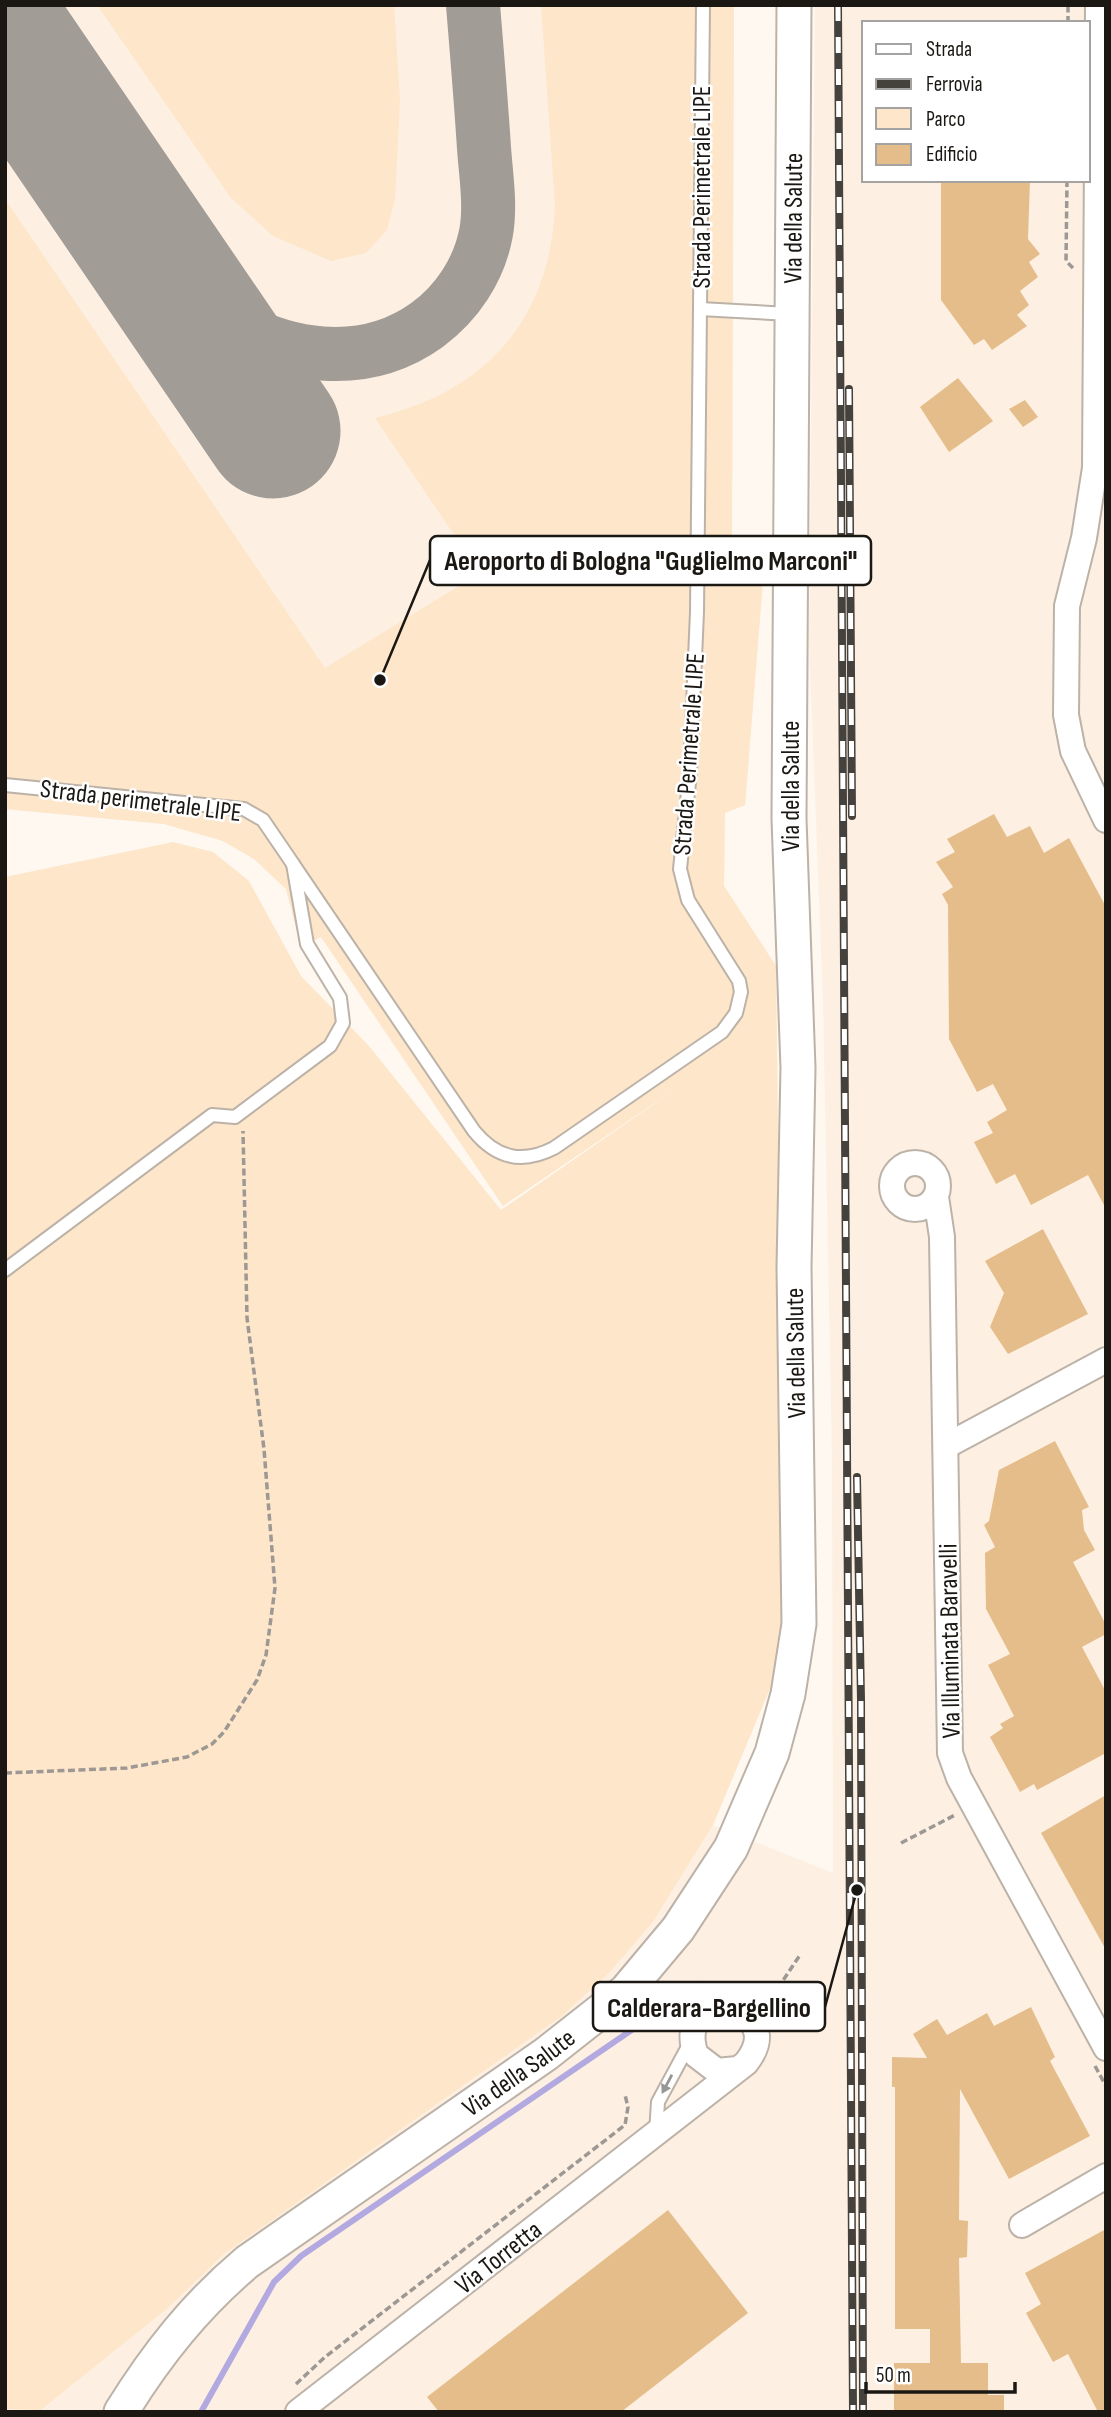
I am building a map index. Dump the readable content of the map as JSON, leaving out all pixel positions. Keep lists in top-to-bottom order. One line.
{"streets":{"street":["Via della Salute","Via Illuminata Baravelli","Via Torretta"],"lane":["Strada Perimetrale LIPE","Strada perimetrale LIPE"]},"crossings":[["Strada Perimetrale LIPE","Strada perimetrale LIPE"]],"places":["Aeroporto di Bologna \"Guglielmo Marconi\"","Calderara-Bargellino"],"legend":["Strada","Ferrovia","Parco","Edificio"],"scale_bar":"50 m"}
